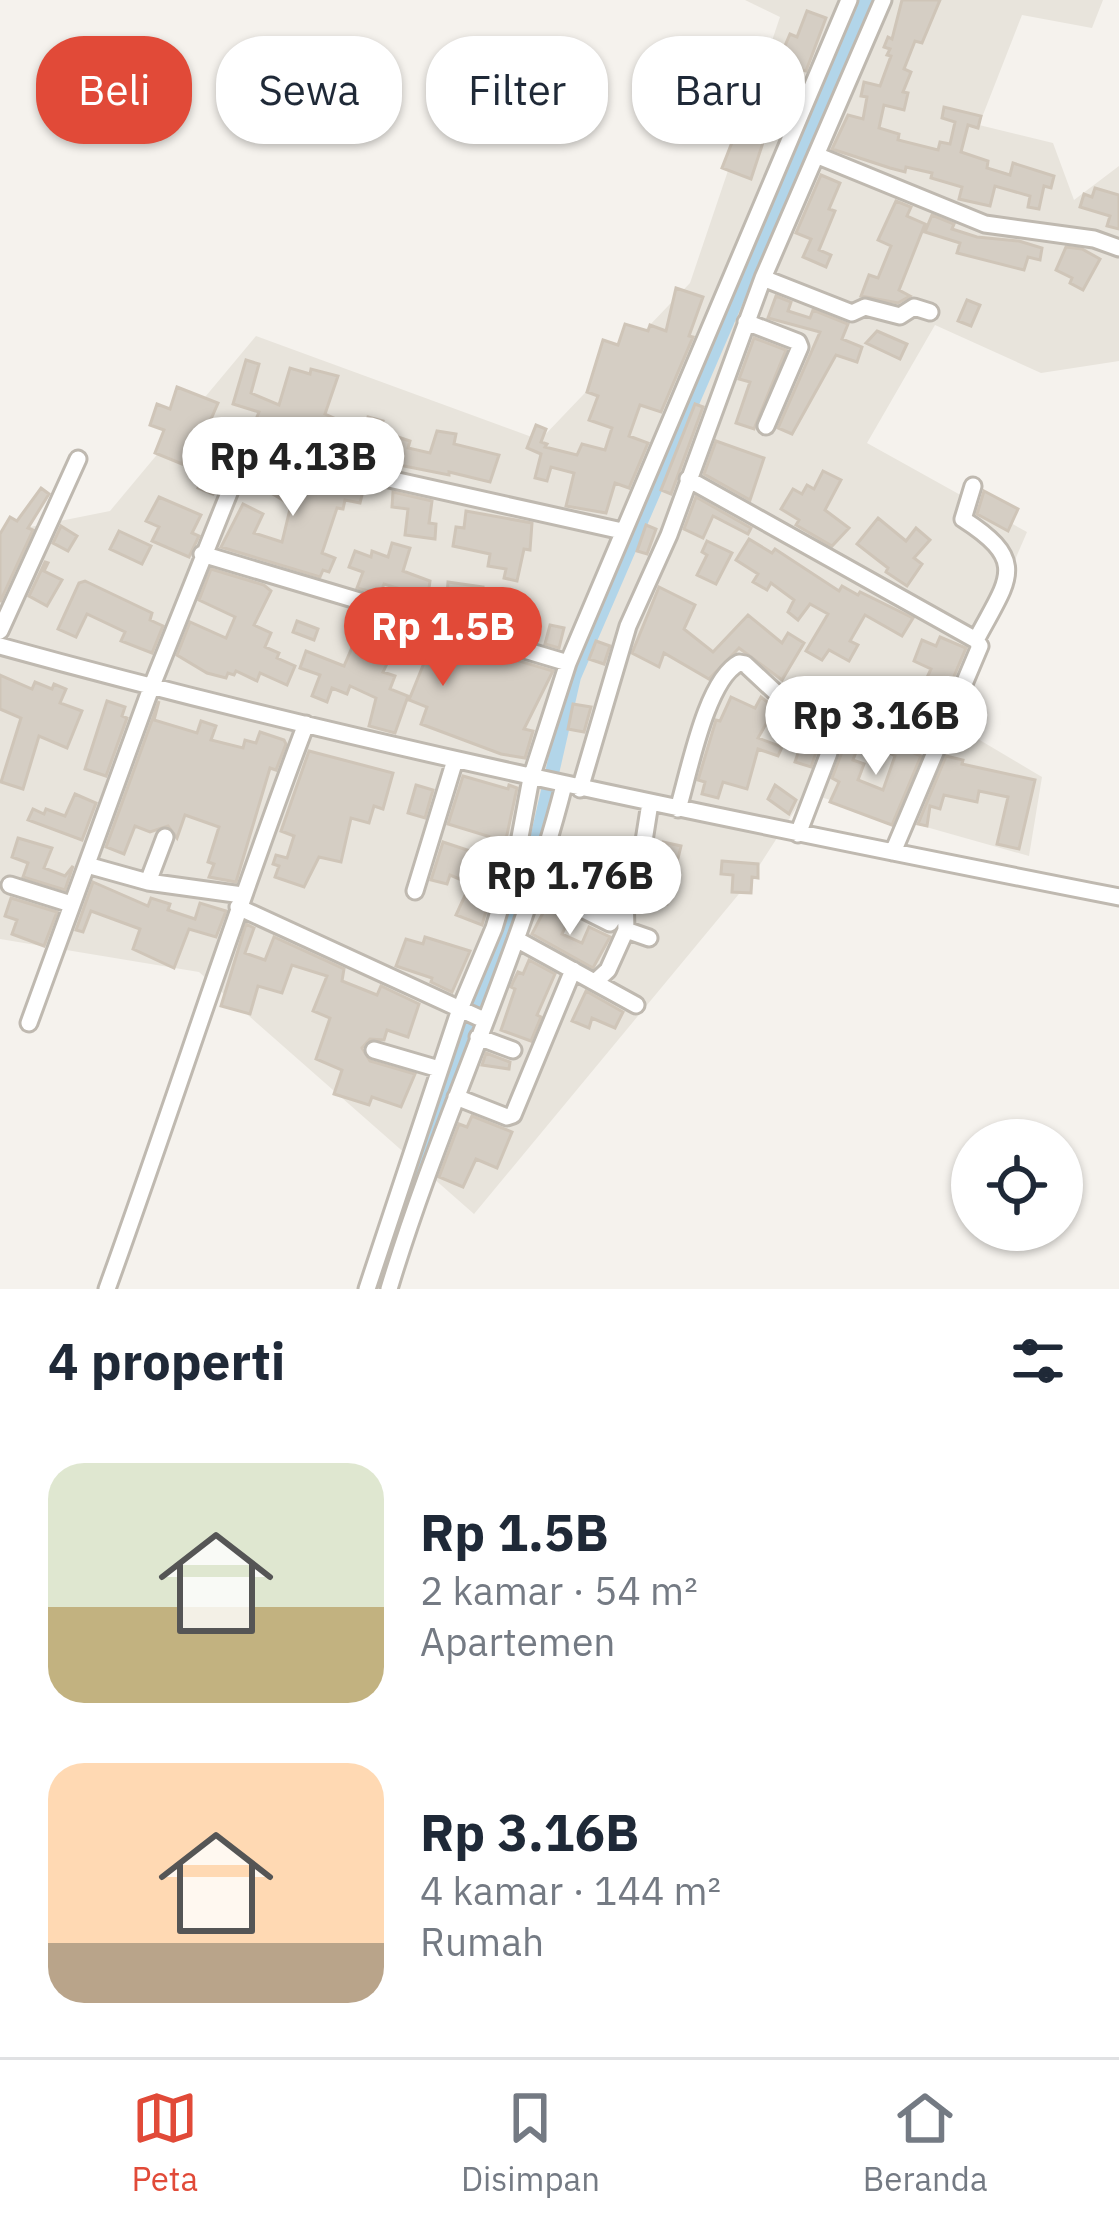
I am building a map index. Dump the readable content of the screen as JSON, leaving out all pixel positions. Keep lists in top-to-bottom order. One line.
{"page":{"chip":["Beli","Sewa","Filter","Baru"],"price":["Rp 4.13B","Rp 1.5B","Rp 3.16B","Rp 1.76B"],"heading":"4 properti","list":[{"name":"Rp 1.5B","note":"2 kamar · 54 m² · Apartemen"},{"name":"Rp 3.16B","note":"4 kamar · 144 m² · Rumah"}],"tabs":["Peta","Disimpan","Beranda"]}}
